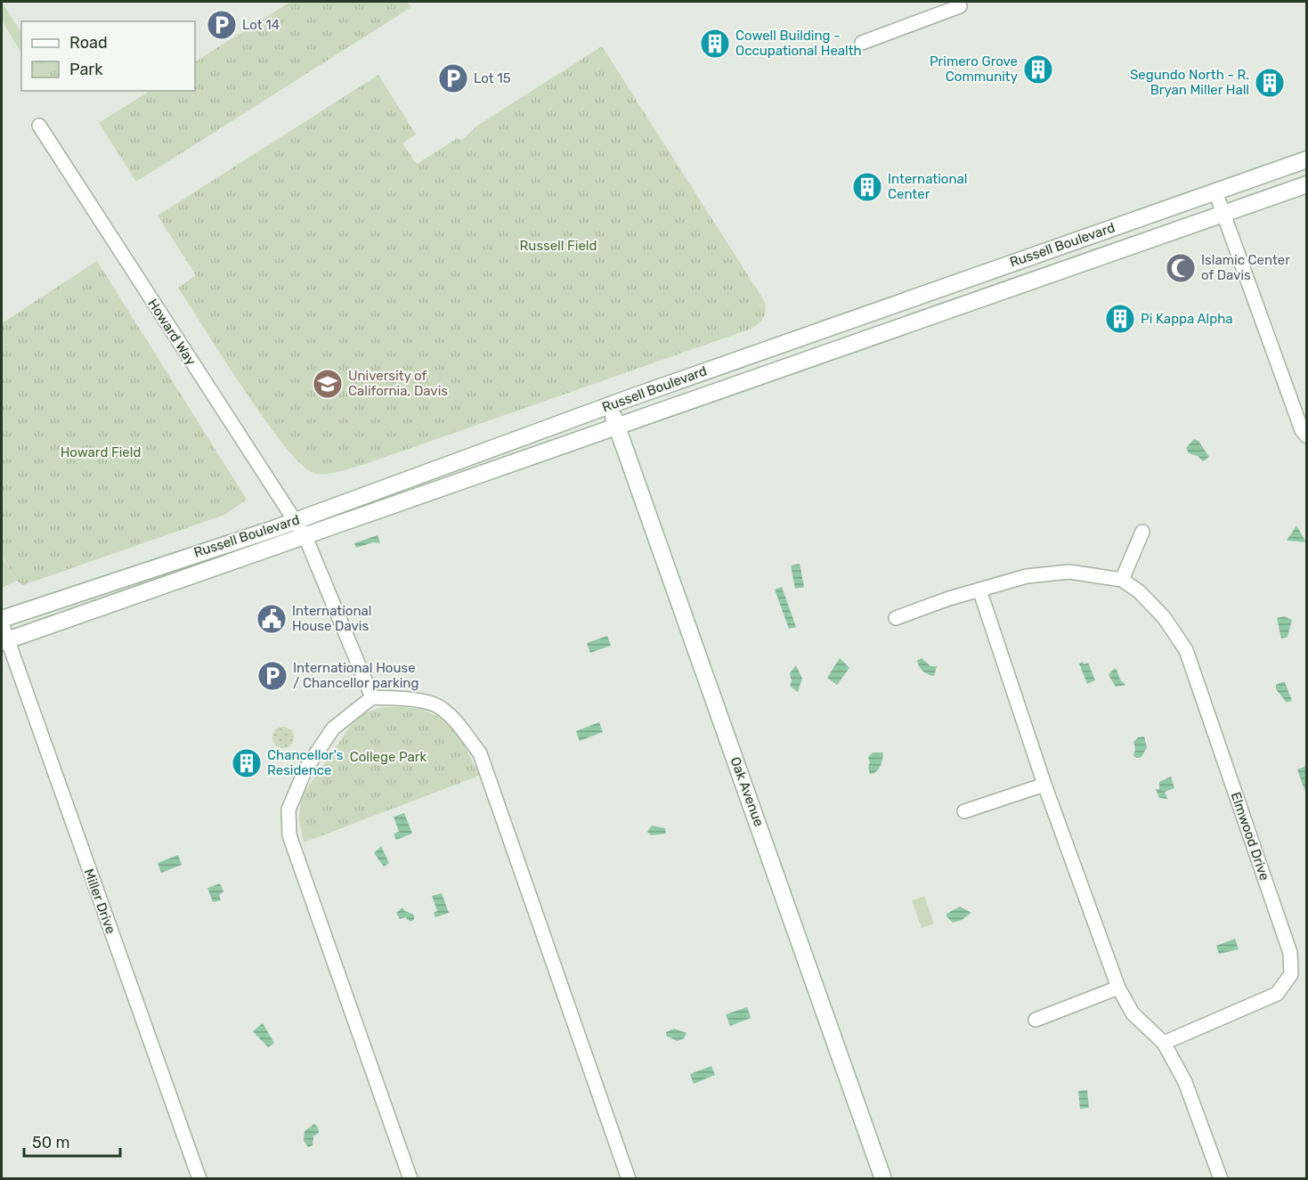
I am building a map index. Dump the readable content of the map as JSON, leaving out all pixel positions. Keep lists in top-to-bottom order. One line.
{"streets":{"main road":["Russell Boulevard","Oak Avenue"],"street":["Howard Way","Elmwood Drive","Miller Drive"]},"crossings":[["Russell Boulevard","Howard Way"],["Russell Boulevard","Oak Avenue"],["Russell Boulevard","Miller Drive"]],"parks":["Russell Field","Howard Field","College Park"],"places":{"parking":["Lot 14","Lot 15","International House / Chancellor parking"],"building":["Cowell Building - Occupational Health","Primero Grove Community","Segundo North - R. Bryan Miller Hall","International Center","Pi Kappa Alpha","Chancellor's Residence"],"mosque":["Islamic Center of Davis"],"school or university":["University of California, Davis"],"public building":["International House Davis"]},"legend":["Road","Park"],"scale_bar":"50 m"}
